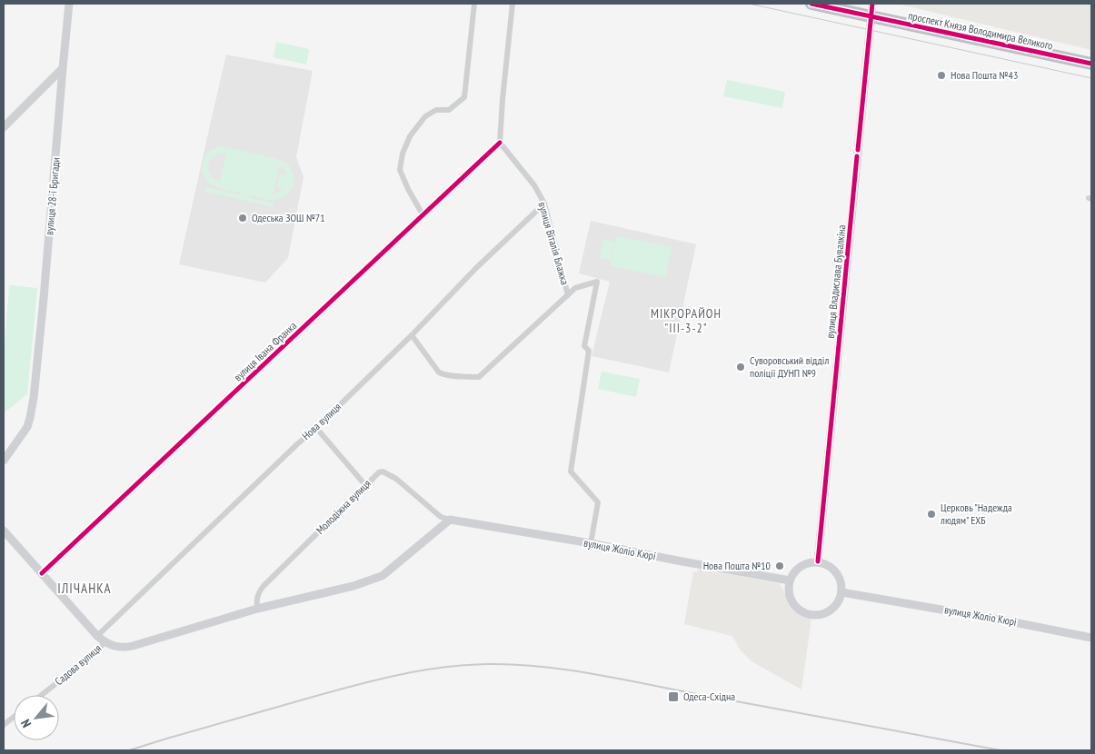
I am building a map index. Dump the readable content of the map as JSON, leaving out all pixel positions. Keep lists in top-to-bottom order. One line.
{"streets":{"highway":["проспект Князя Володимира Великого"],"street":["вулиця 28-ї Бригади","вулиця Віталія Блажка","вулиця Владислава Бувалкіна","вулиця Івана Франка","Нова вулиця","Молодіжна вулиця","вулиця Жоліо Кюрі","Садова вулиця"]},"crossings":[["проспект Князя Володимира Великого","вулиця Владислава Бувалкіна"],["вулиця Віталія Блажка","вулиця Івана Франка"],["вулиця Віталія Блажка","Нова вулиця"],["вулиця Віталія Блажка","вулиця Жоліо Кюрі"],["вулиця Владислава Бувалкіна","вулиця Жоліо Кюрі"],["Молодіжна вулиця","вулиця Жоліо Кюрі"]],"districts":["МІКРОРАЙОН \"ІІІ-3-2\"","ІЛІЧАНКА"],"places":{"other":["Нова Пошта №43","Одеська ЗОШ №71","Суворовський відділ поліції ДУНП №9","Церковь \"Надежда людям\" ЕХБ","Нова Пошта №10"],"transit":["Одеса-Східна"]},"north":"bottom left"}
